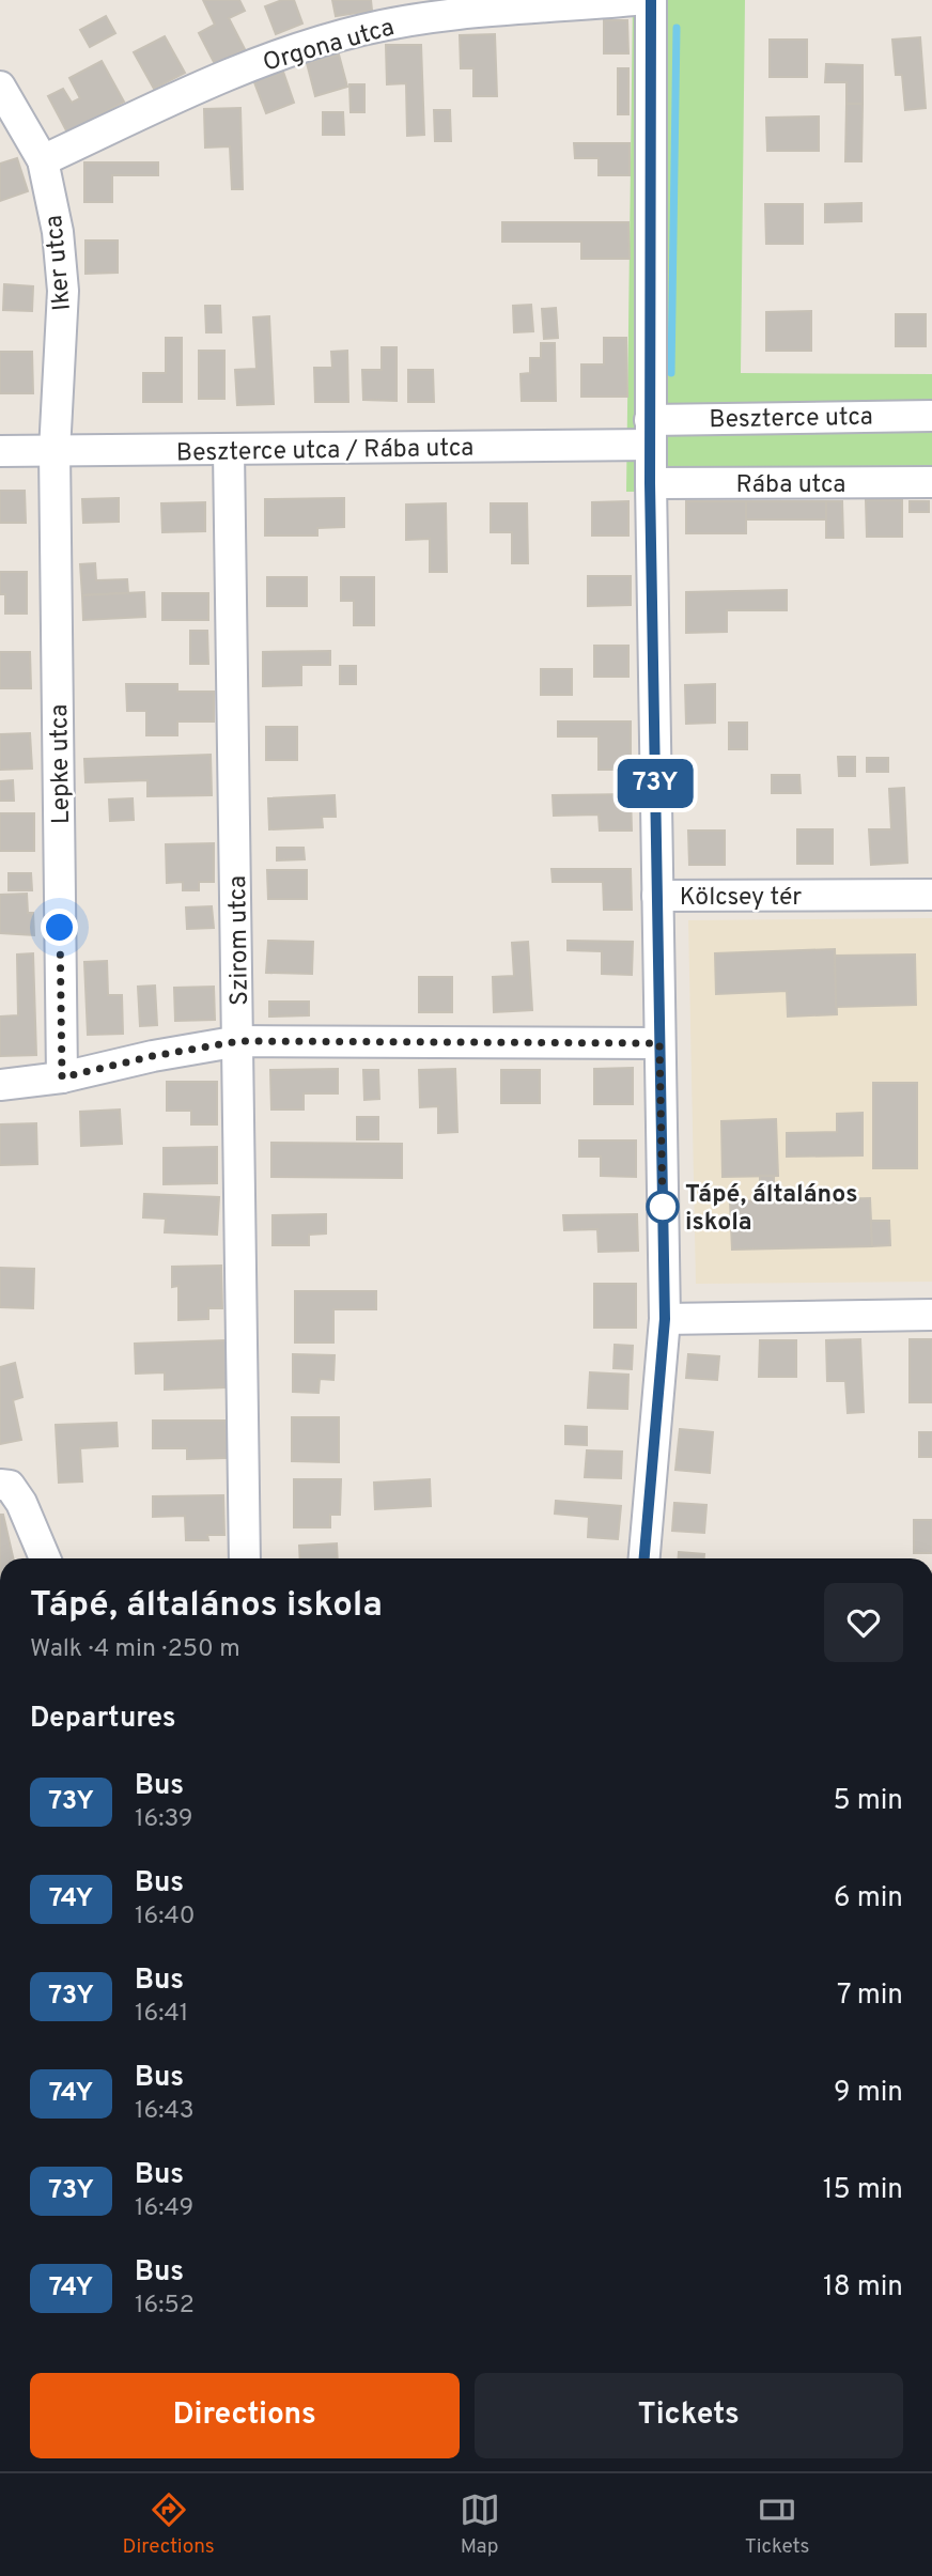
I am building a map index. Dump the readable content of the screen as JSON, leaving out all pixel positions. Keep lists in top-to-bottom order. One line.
{"streets":{"street":["Orgona utca","Iker utca","Beszterce utca","Beszterce utca / Rába utca","Rába utca","Lepke utca","Kölcsey tér","Szirom utca"]},"crossings":[["Orgona utca","Iker utca"],["Iker utca","Beszterce utca / Rába utca"],["Iker utca","Lepke utca"],["Beszterce utca","Beszterce utca / Rába utca"],["Beszterce utca / Rába utca","Lepke utca"],["Beszterce utca / Rába utca","Szirom utca"]],"places":["Tápé, általános iskola"],"lines":["bus line 73Y"],"page":{"on_map":"73Y","heading":[["Tápé, általános iskola","Walk · 4 min · 250 m"],"Departures"],"list":[{"mark":"73Y","name":"Bus","note":"16:39","value":"5 min"},{"mark":"74Y","name":"Bus","note":"16:40","value":"6 min"},{"mark":"73Y","name":"Bus","note":"16:41","value":"7 min"},{"mark":"74Y","name":"Bus","note":"16:43","value":"9 min"},{"mark":"73Y","name":"Bus","note":"16:49","value":"15 min"},{"mark":"74Y","name":"Bus","note":"16:52","value":"18 min"}],"buttons":["Directions","Tickets"],"tabs":["Directions","Map","Tickets"]}}
